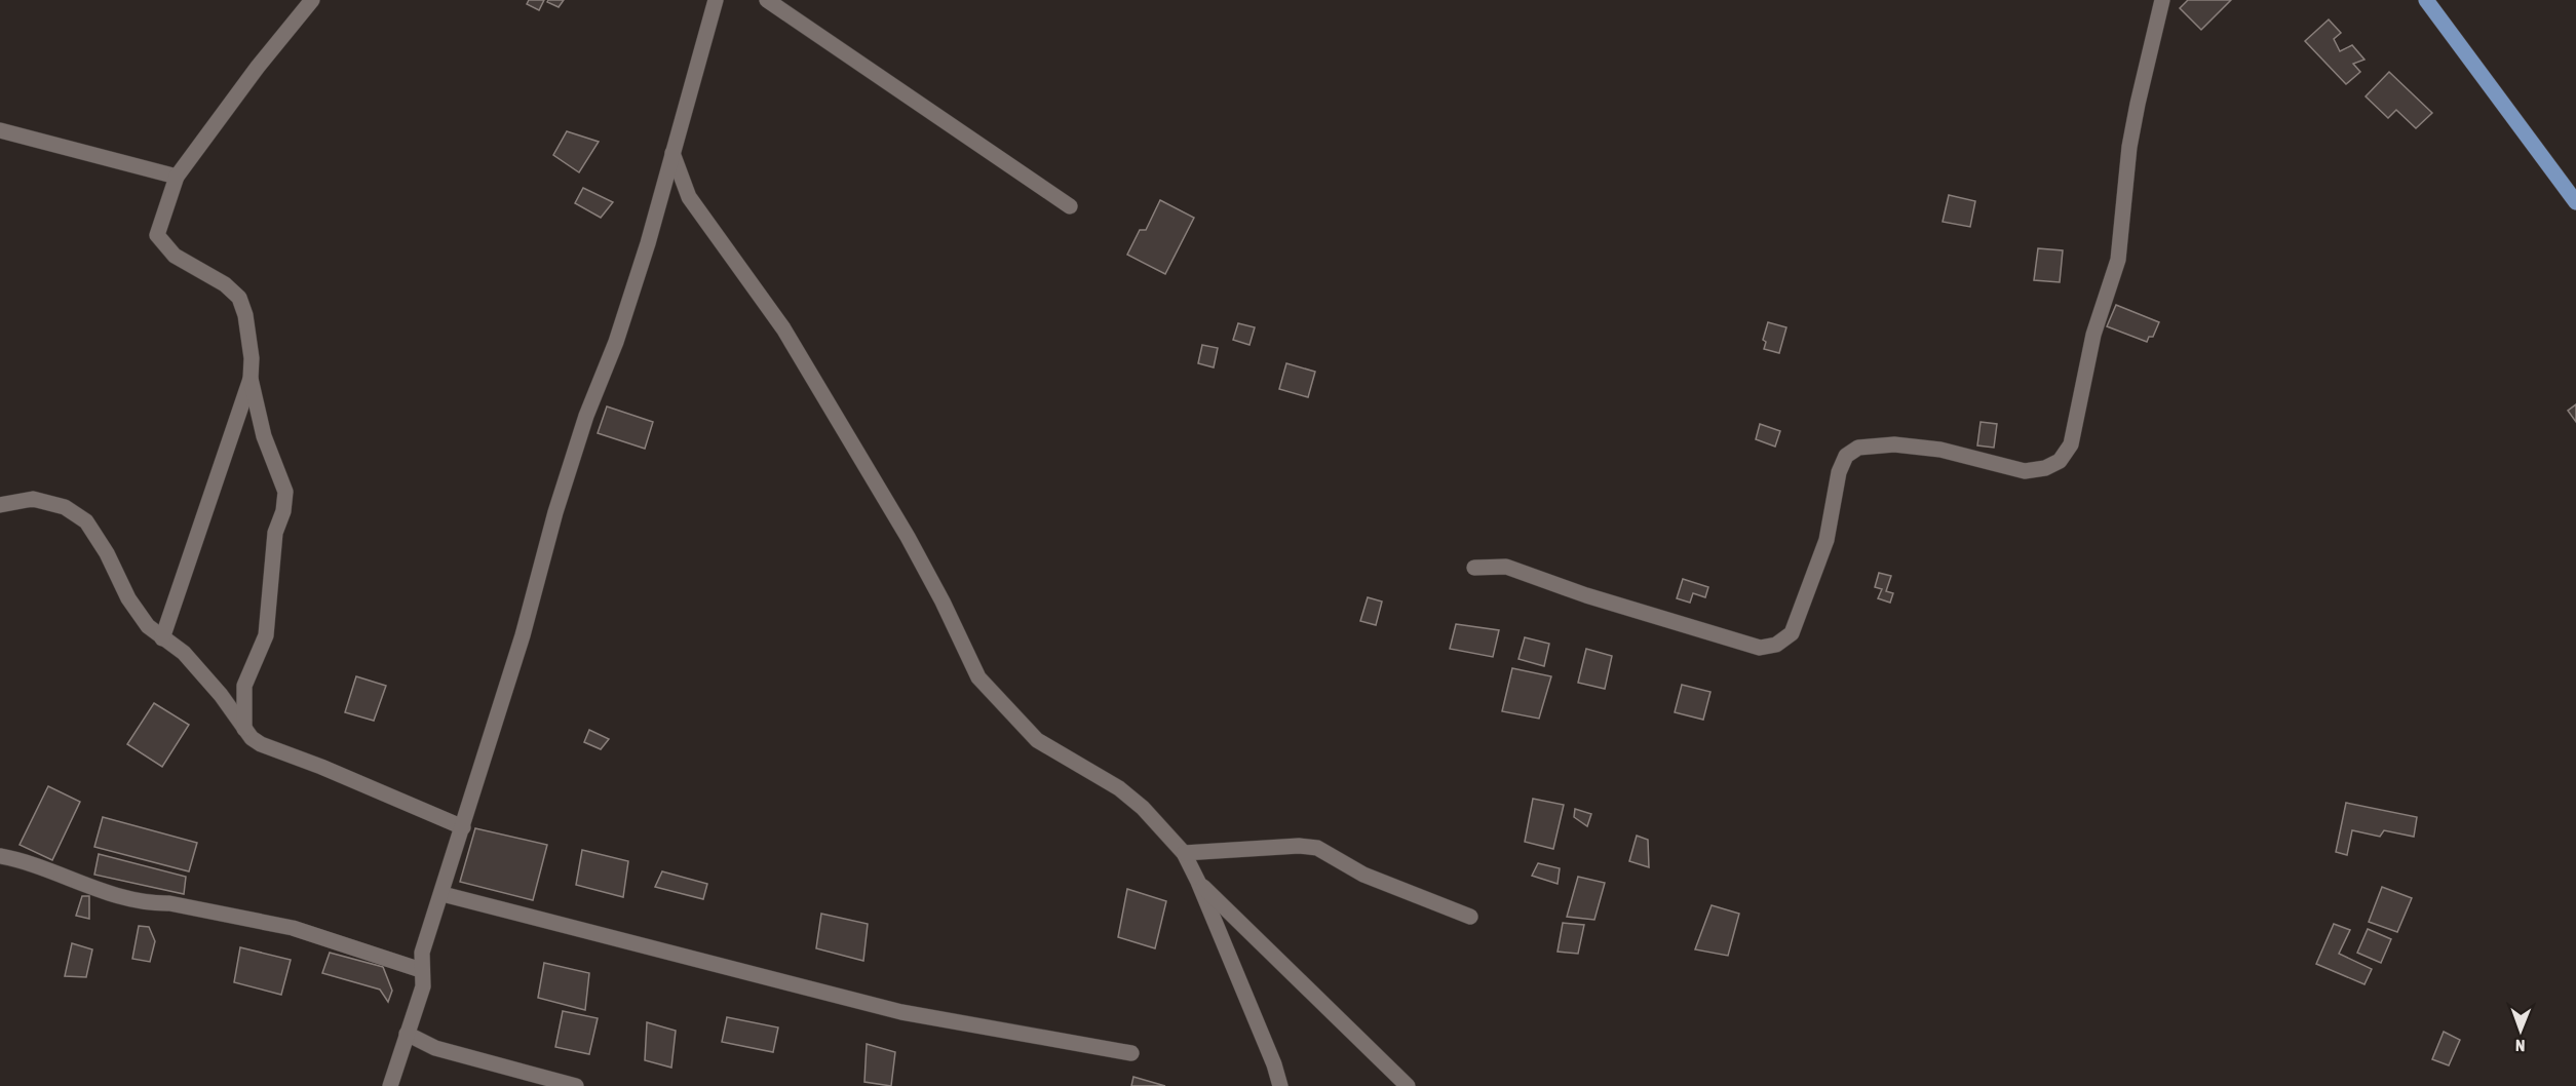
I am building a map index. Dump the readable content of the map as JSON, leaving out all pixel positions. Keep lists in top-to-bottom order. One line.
{"north":"bottom"}
